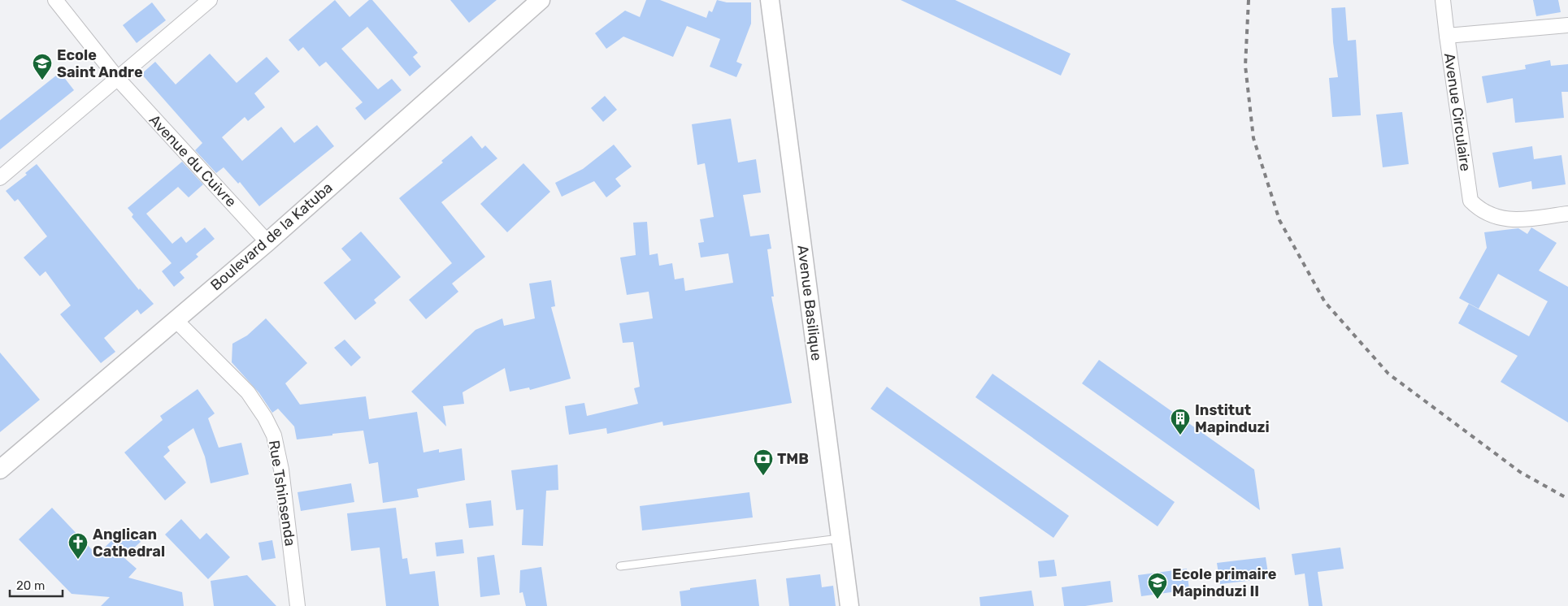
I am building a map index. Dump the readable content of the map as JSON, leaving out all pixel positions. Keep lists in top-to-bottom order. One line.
{"streets":{"street":["Avenue Circulaire","Avenue du Cuivre","Boulevard de la Katuba","Avenue Basilique","Rue Tshinsenda"]},"crossings":[["Avenue du Cuivre","Boulevard de la Katuba"],["Boulevard de la Katuba","Rue Tshinsenda"]],"places":{"school or university":["Ecole Saint Andre","Ecole primaire Mapinduzi II"],"building":["Institut Mapinduzi"],"bank":["TMB"],"church":["Anglican Cathedral"]},"scale_bar":"20 m"}
